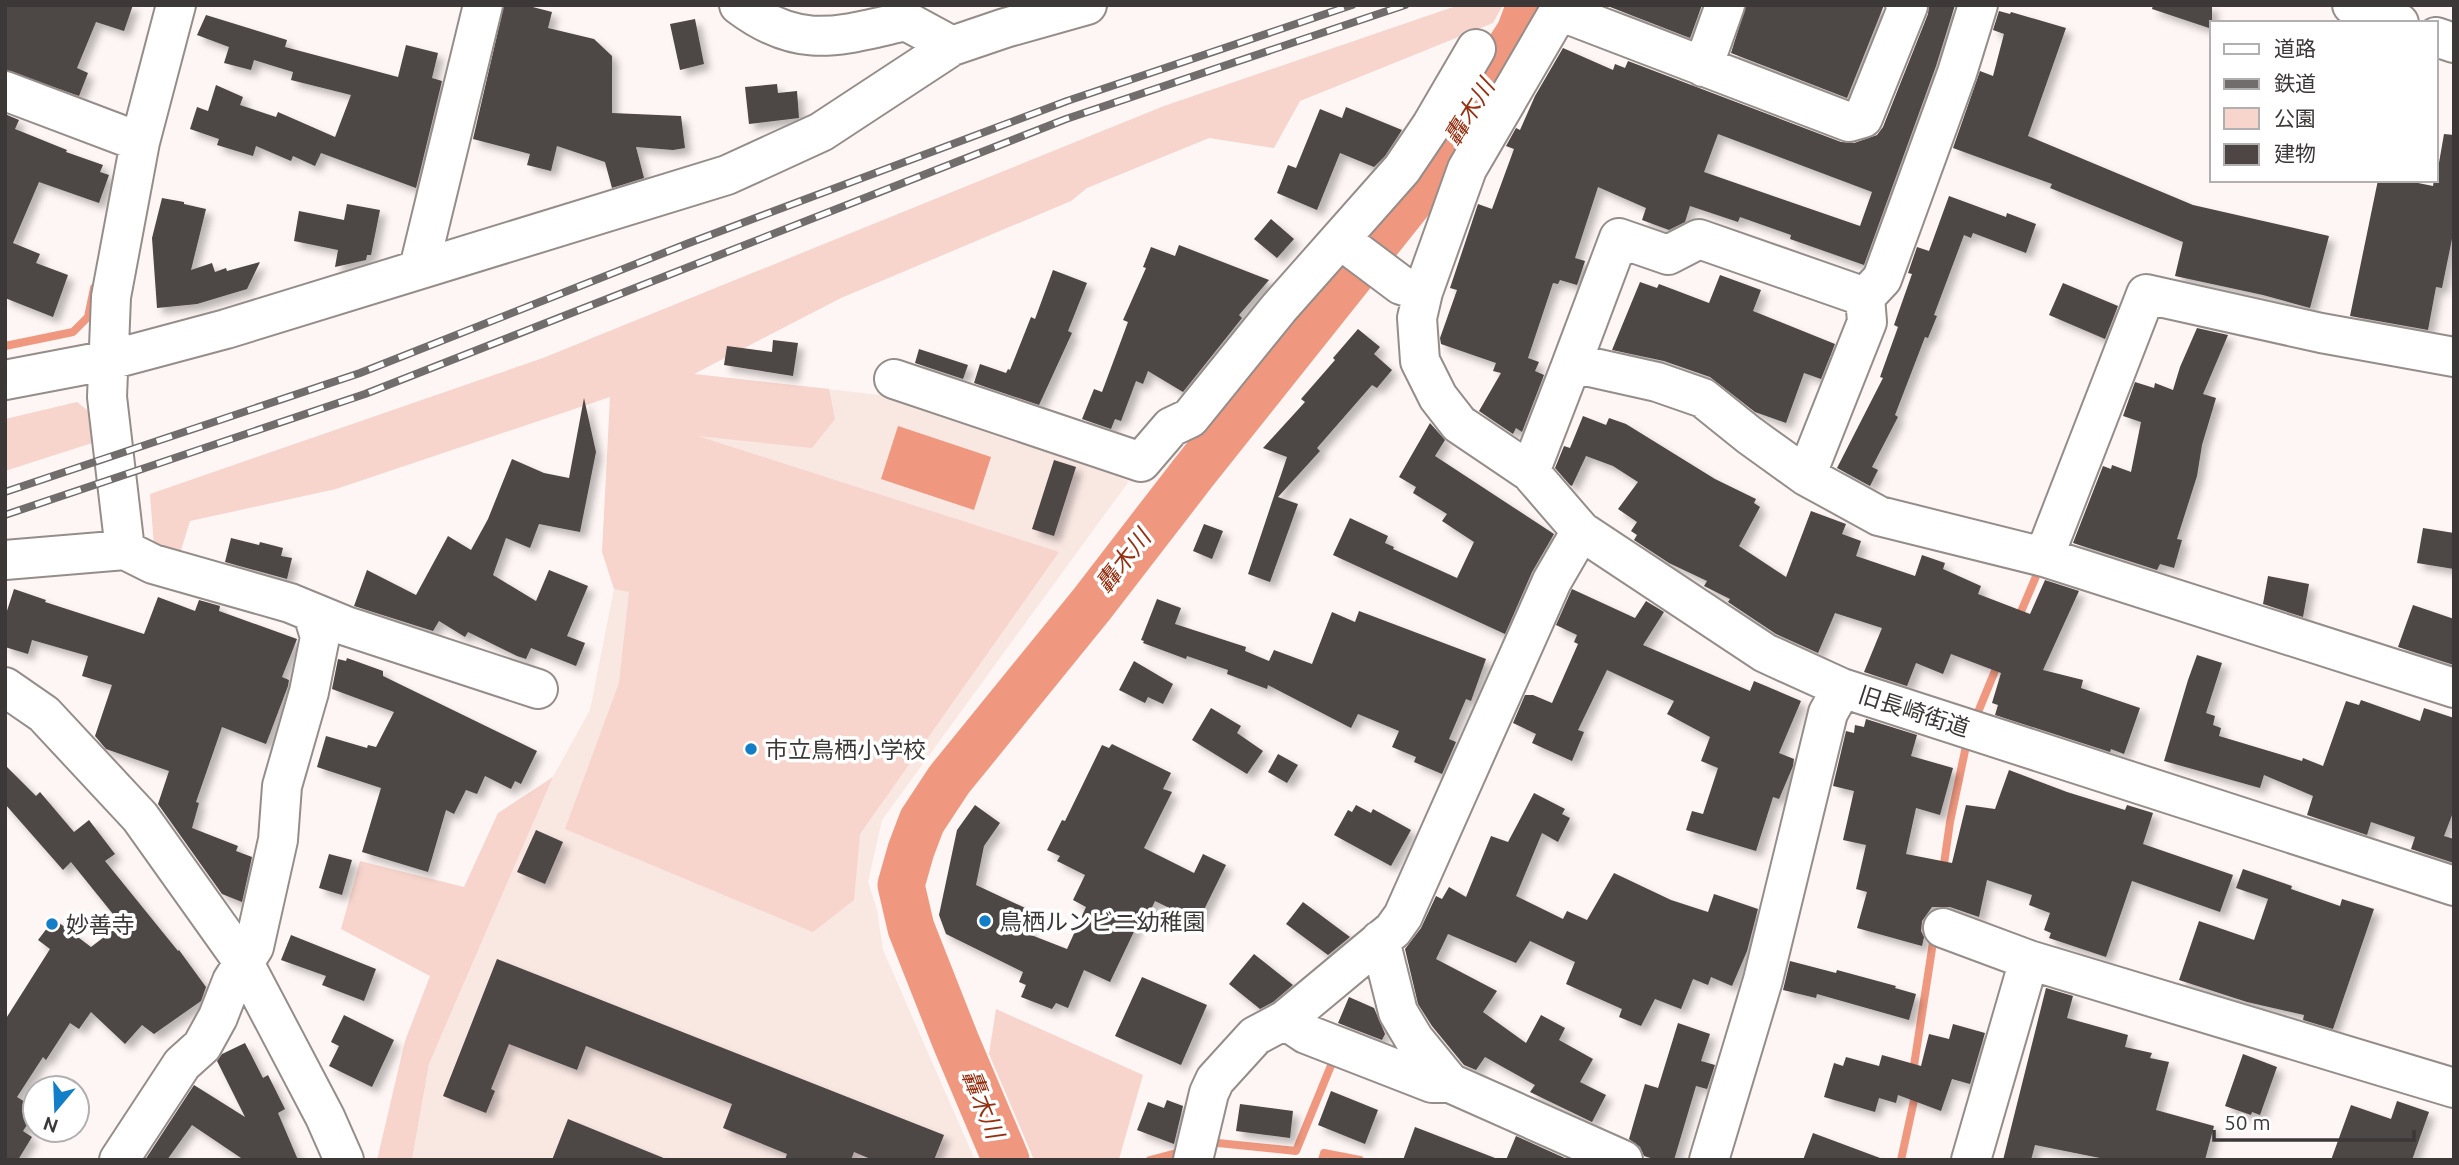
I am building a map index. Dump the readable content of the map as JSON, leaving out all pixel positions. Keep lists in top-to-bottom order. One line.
{"streets":{"street":["旧長崎街道"]},"water":["轟木川"],"places":["市立鳥栖小学校","鳥栖ルンビニ幼稚園","妙善寺"],"legend":["道路","鉄道","公園","建物"],"scale_bar":"50 m","north":"bottom"}
